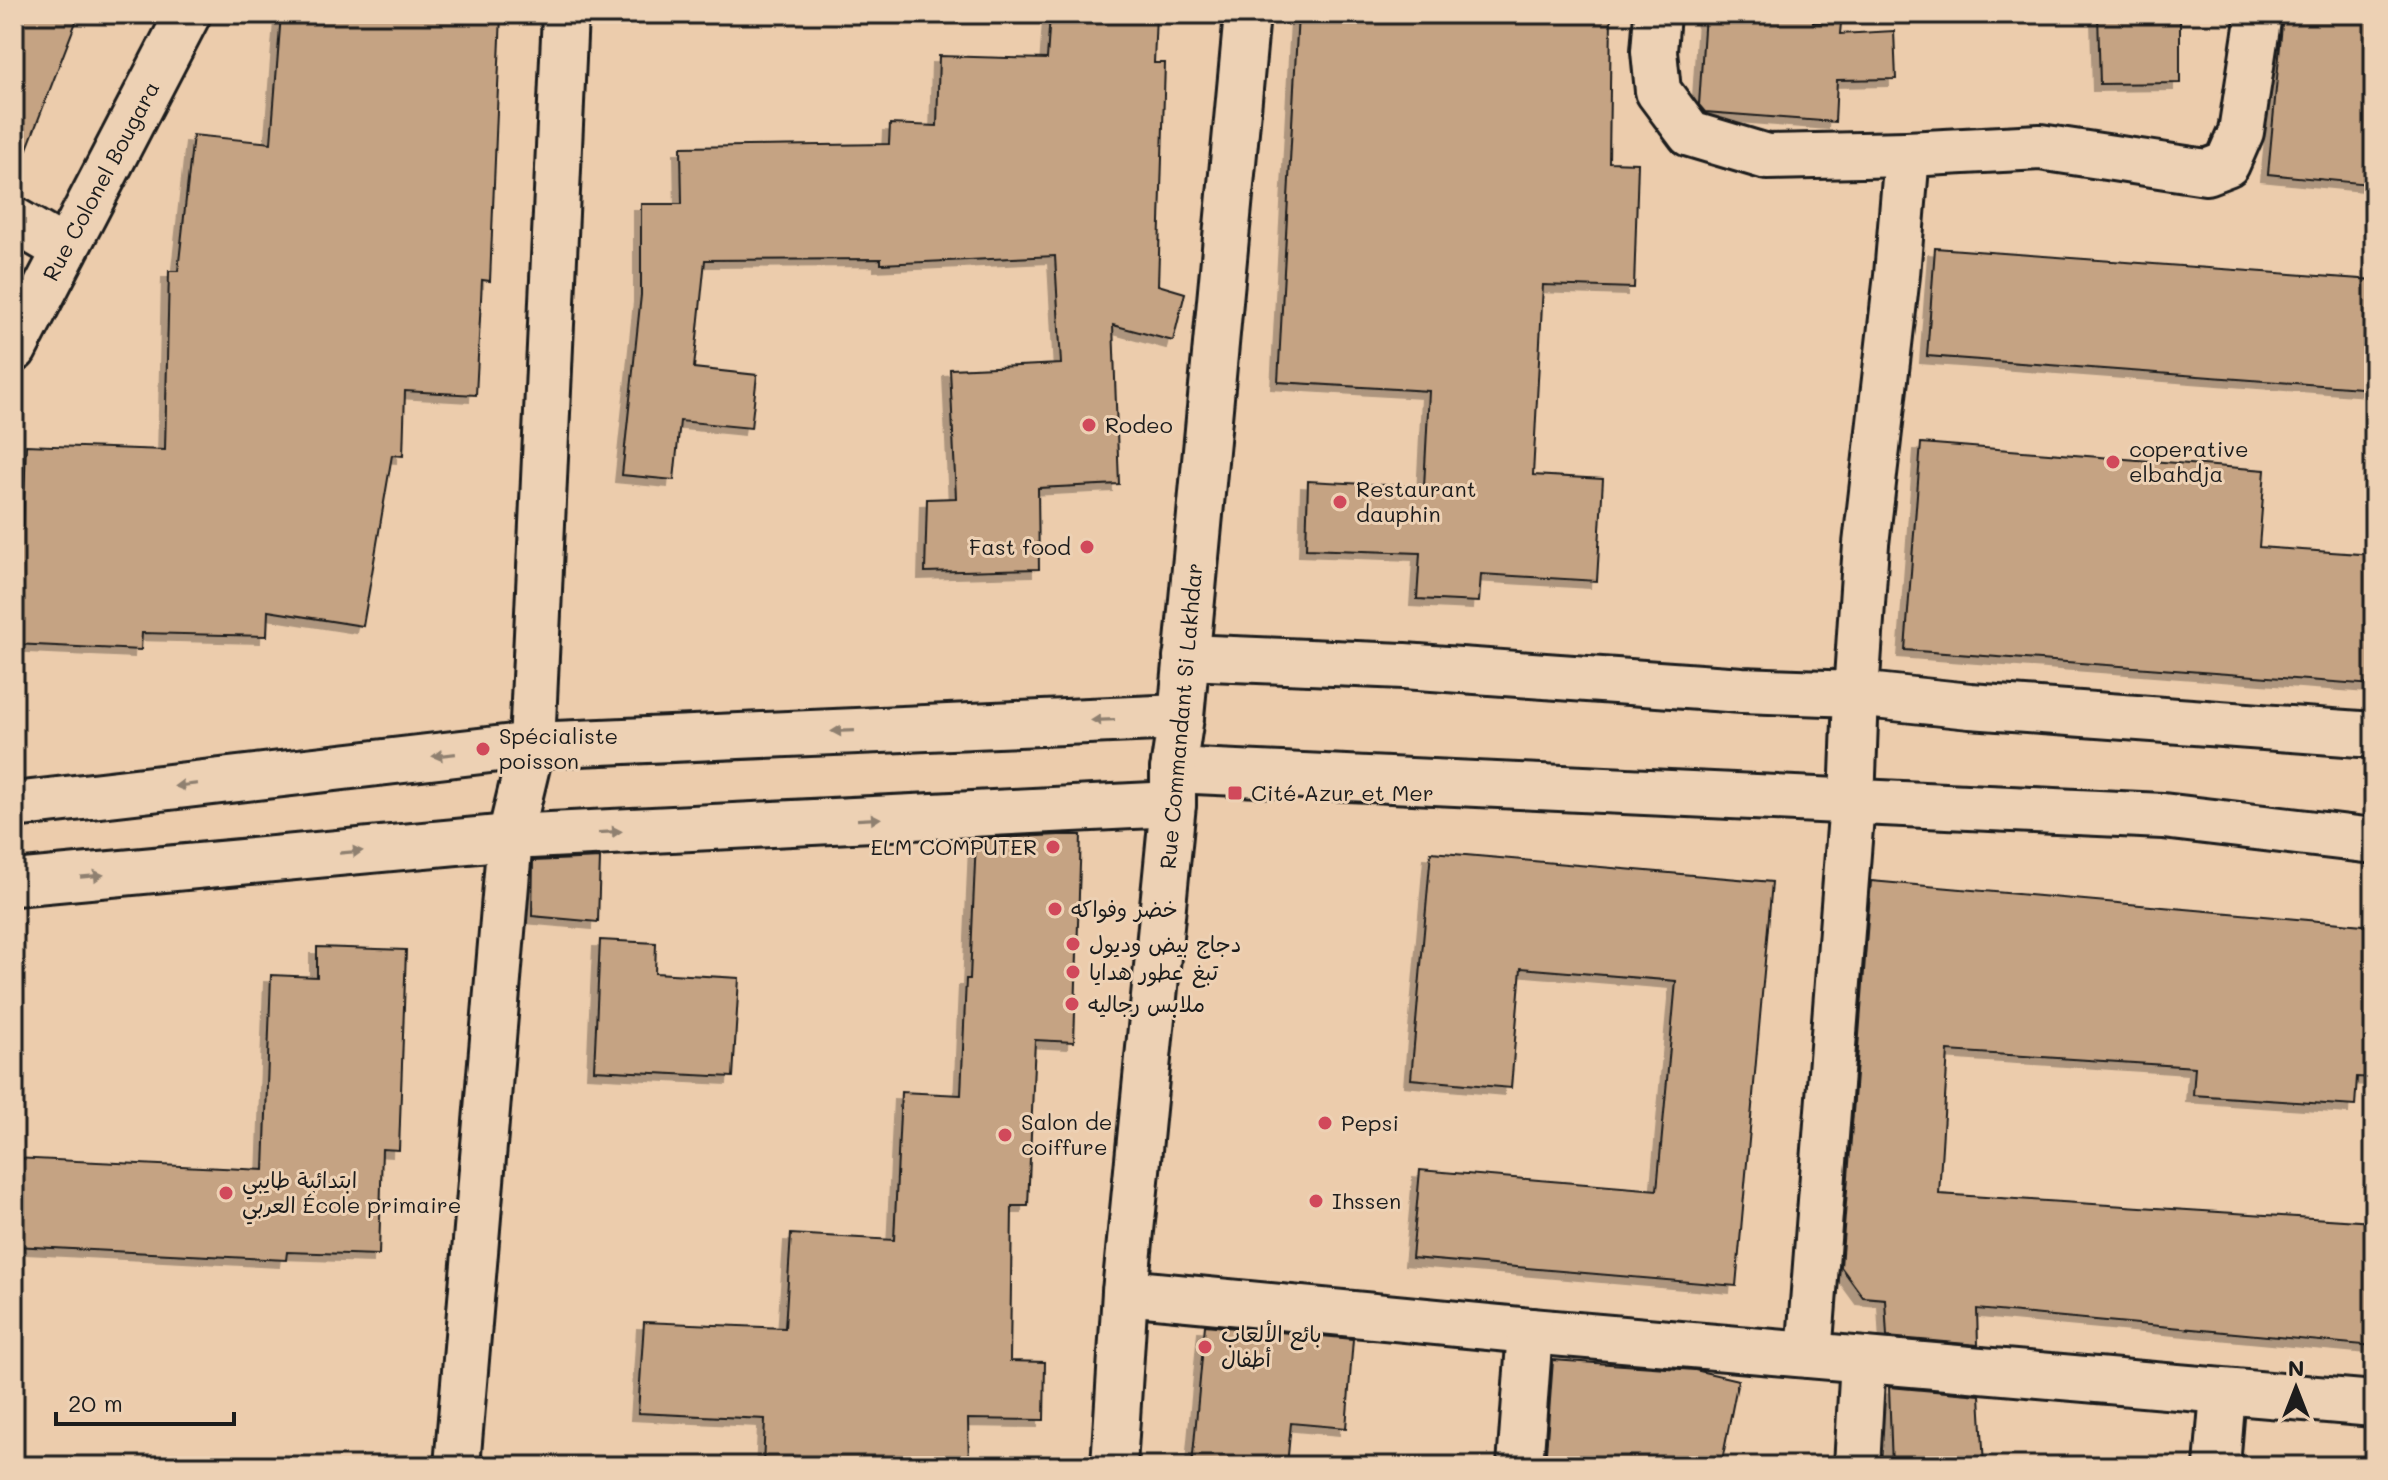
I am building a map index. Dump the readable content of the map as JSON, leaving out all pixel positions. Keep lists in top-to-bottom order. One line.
{"streets":{"street":["Rue Colonel Bougara","Rue Commandant Si Lakhdar"]},"places":{"other":["Rodeo","coperative elbahdja","Restaurant dauphin","Fast food","Spécialiste poisson","ELM COMPUTER","خضر وفواكه","دجاج بيض وديول","تبغ عطور هدايا","ملابس رجاليه","Pepsi","Salon de coiffure","ابتدائية طايبي العربي École primaire","Ihssen","بائع الألعاب أطفال"],"transit":["Cité Azur et Mer"]},"scale_bar":"20 m","north":"top"}
